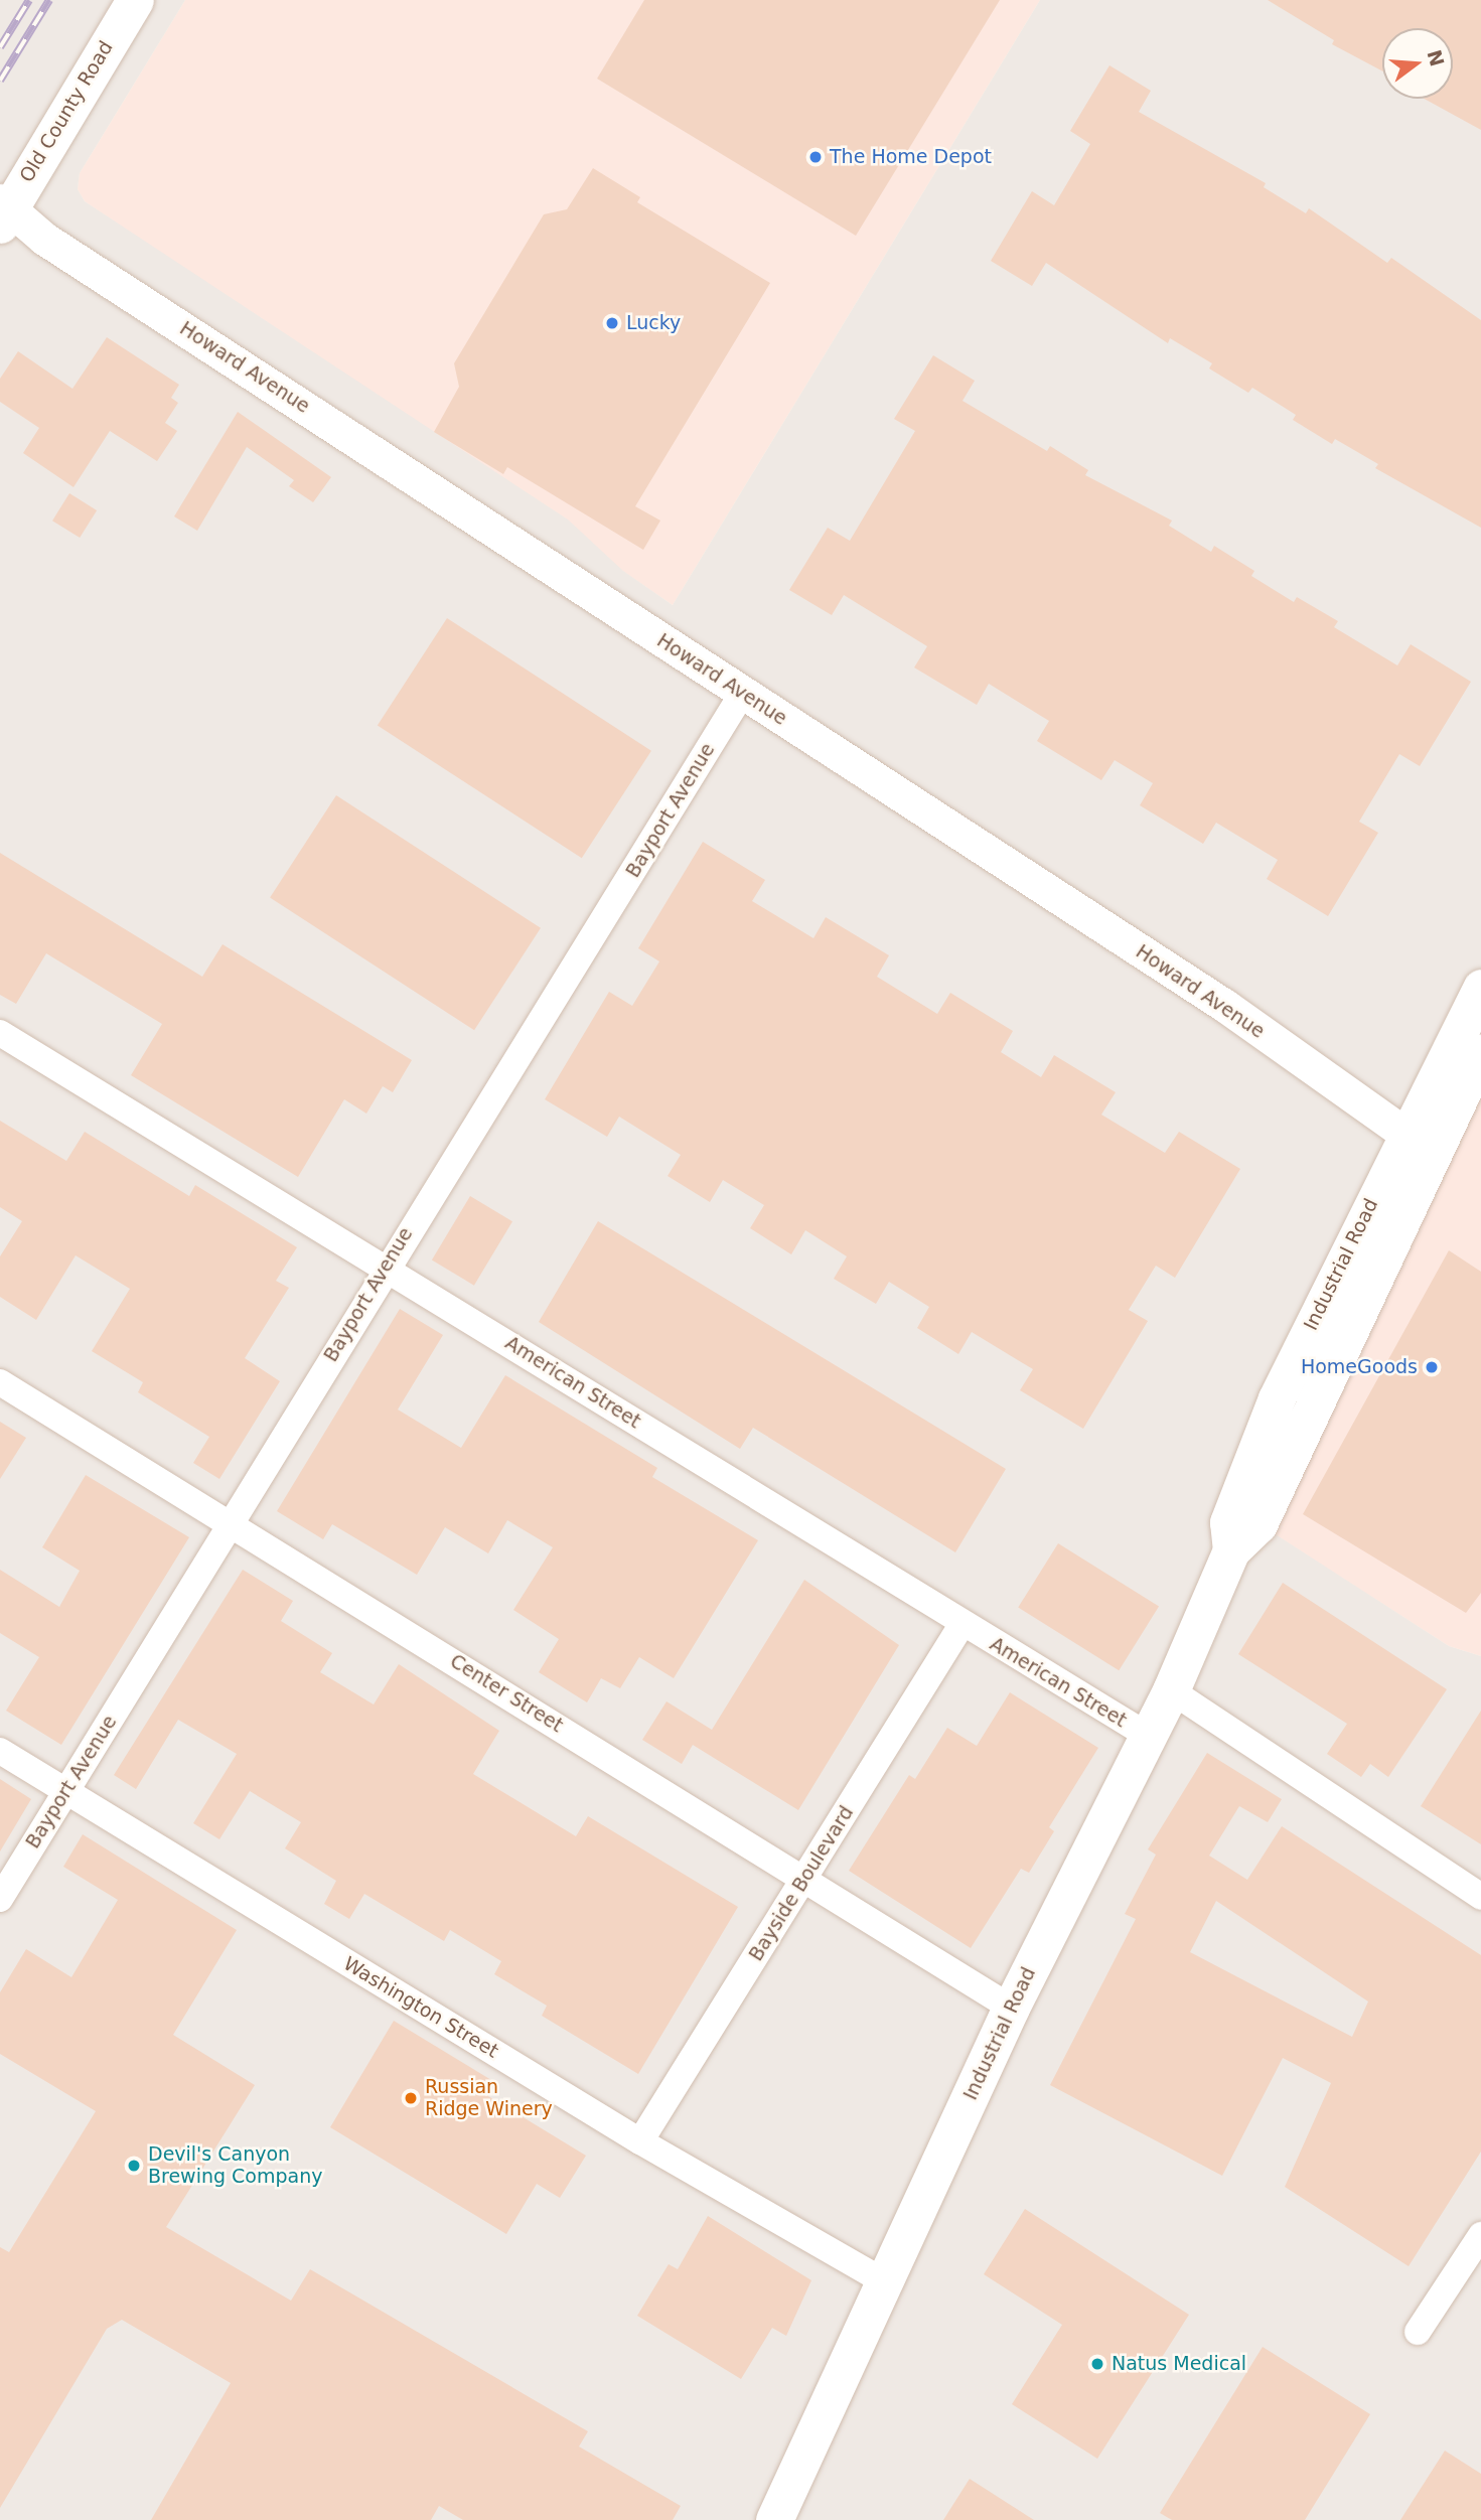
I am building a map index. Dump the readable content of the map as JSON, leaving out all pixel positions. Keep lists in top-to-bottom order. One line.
{"streets":{"main road":["Old County Road","Industrial Road"],"street":["Howard Avenue","Bayport Avenue","American Street","Center Street","Bayside Boulevard","Washington Street"]},"crossings":[["Old County Road","Howard Avenue"],["Howard Avenue","Bayport Avenue"],["Howard Avenue","Industrial Road"],["Bayport Avenue","American Street"],["Bayport Avenue","Center Street"],["Bayport Avenue","Washington Street"],["Industrial Road","American Street"],["Industrial Road","Center Street"],["Industrial Road","Washington Street"],["American Street","Bayside Boulevard"],["Center Street","Bayside Boulevard"],["Bayside Boulevard","Washington Street"]],"places":["The Home Depot","Lucky","HomeGoods","Russian Ridge Winery","Devil's Canyon Brewing Company","Natus Medical"],"north":"right"}
